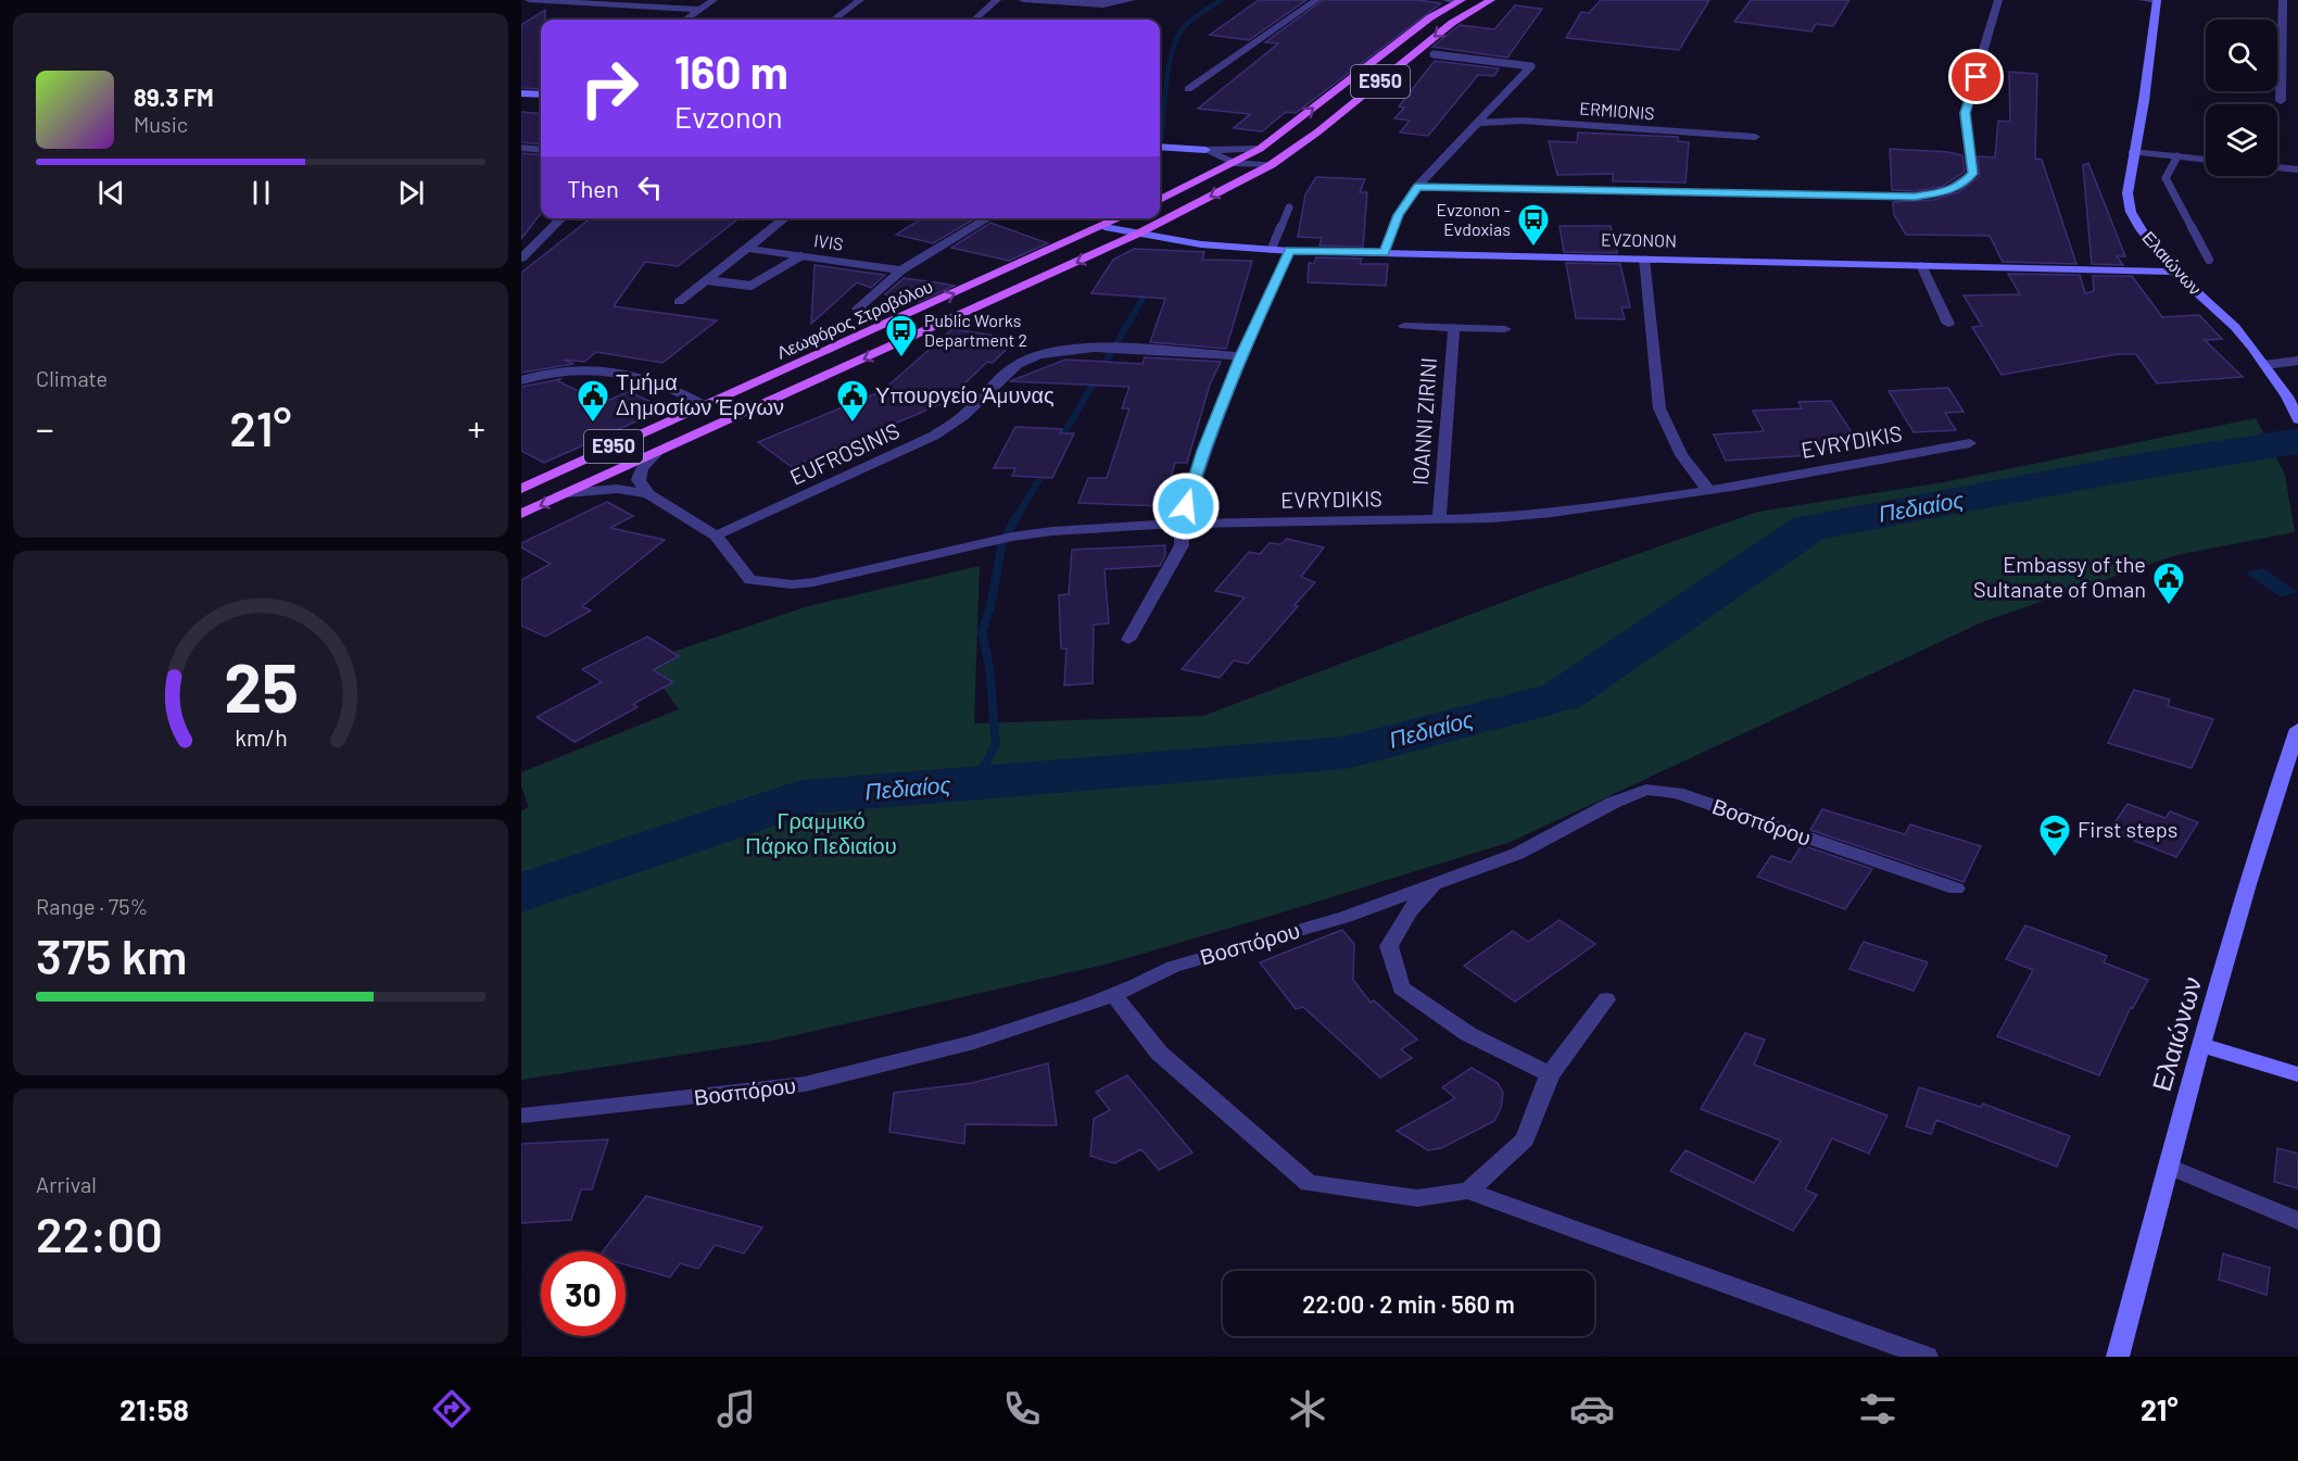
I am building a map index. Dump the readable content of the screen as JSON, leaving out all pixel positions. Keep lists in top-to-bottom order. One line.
{"streets":{"main road":["E950","EVZONON","Ελαιώνων","Λεωφόρος Στροβόλου"],"street":["ERMIONIS","IVIS","IOANNI ZIRINI","EVRYDIKIS","EUFROSINIS","Βοσπόρου"]},"crossings":[["EVZONON","Ελαιώνων"],["EVZONON","Λεωφόρος Στροβόλου"],["IOANNI ZIRINI","EVRYDIKIS"],["EVRYDIKIS","EUFROSINIS"]],"water":["Πεδιαίος"],"parks":["Γραμμικό Πάρκο Πεδιαίου"],"places":{"bus stop":["Evzonon - Evdoxias","Public Works Department 2"],"public building":["Τμήμα Δημοσίων Έργων","Υπουργείο Άμυνας","Embassy of the Sultanate of Oman"],"school or university":["First steps"]},"page":{"turn":["160 m","Evzonon"],"song":["89.3 FM","Music"],"then":"Then","tile":["Climate",["Range · 75%","375 km"],["Arrival","22:00"]],"heat":["−","21°","+"],"limit":"30","trip":"22:00 · 2 min · 560 m","tabs":["21:58","21°"],"gauge":["25","km/h"]}}
